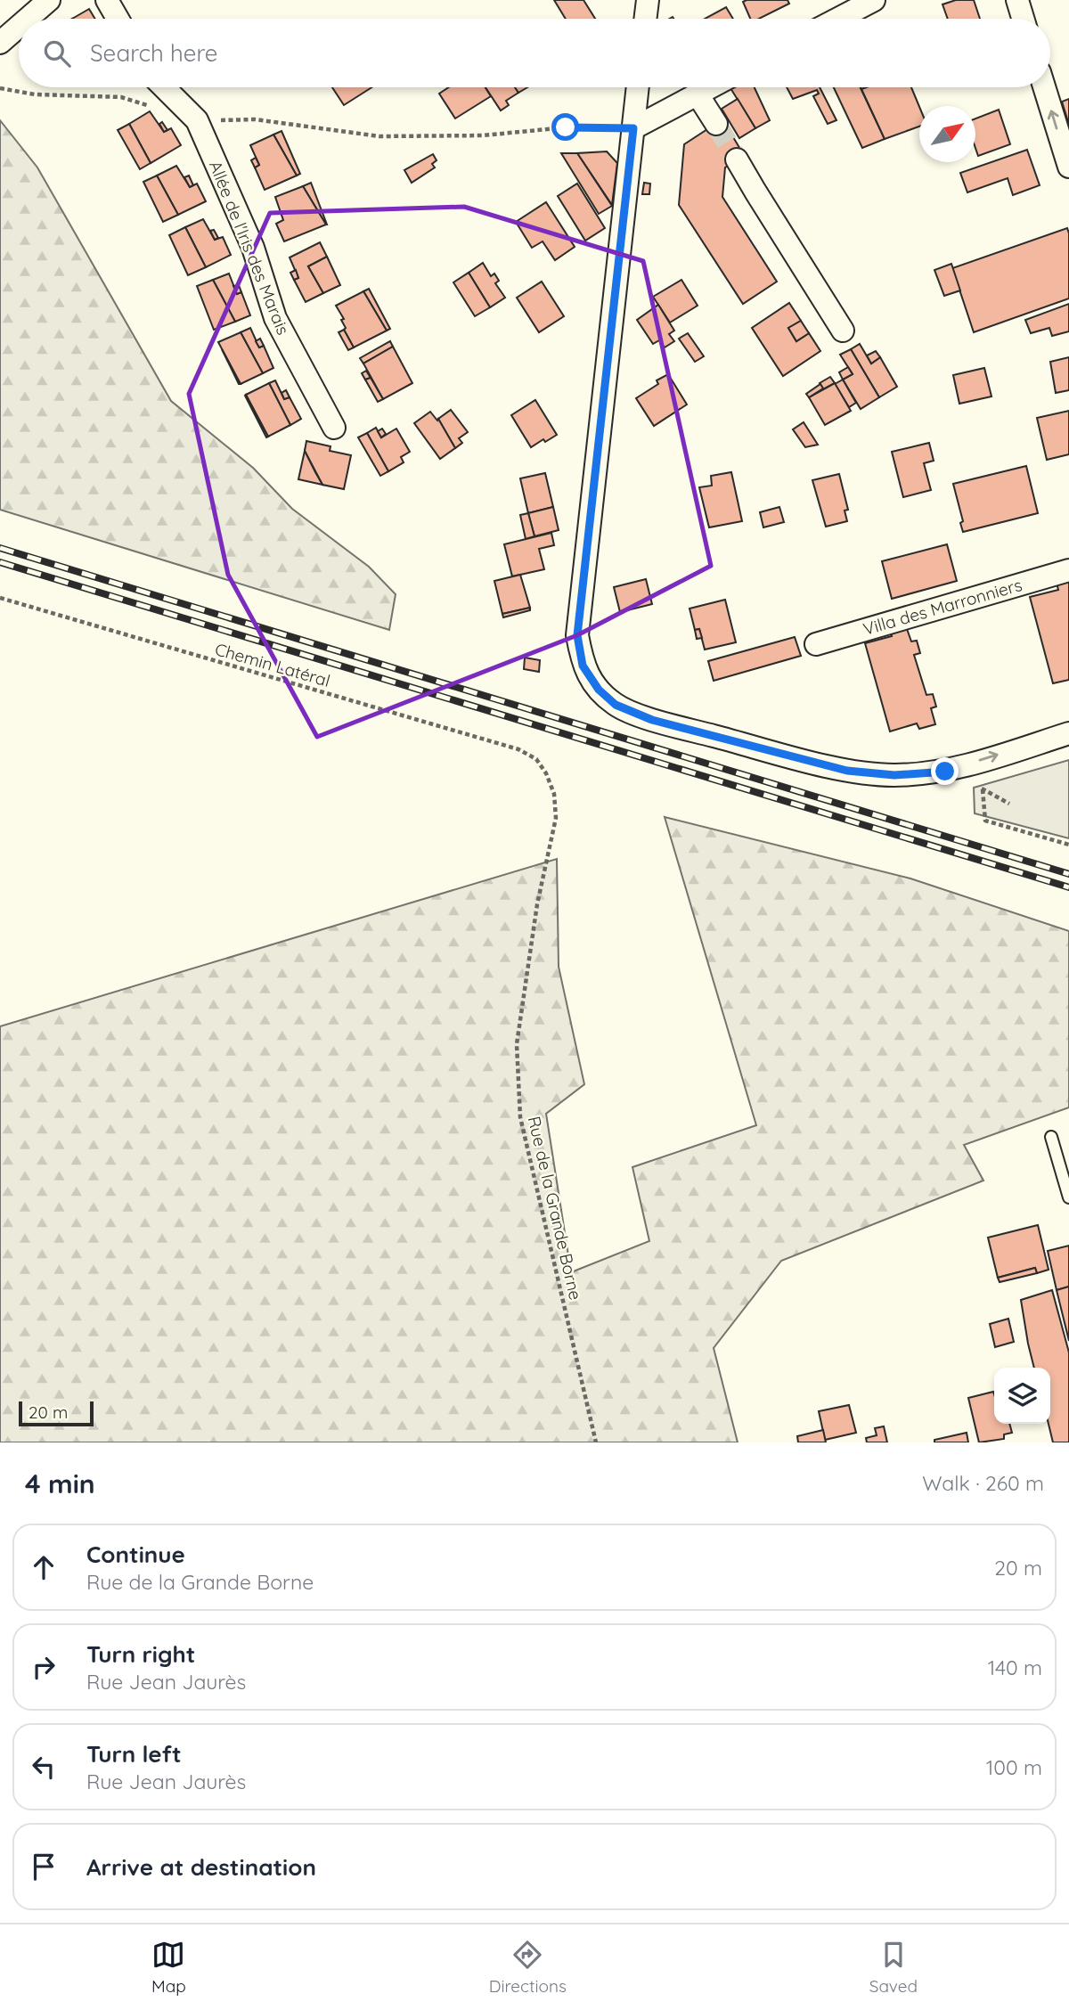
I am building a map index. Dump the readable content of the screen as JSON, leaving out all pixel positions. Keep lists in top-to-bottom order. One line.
{"streets":{"street":["Allée de l'Iris des Marais","Villa des Marronniers"],"path":["Chemin Latéral","Rue de la Grande Borne"]},"crossings":[["Chemin Latéral","Rue de la Grande Borne"]],"scale_bar":"20 m","north":"top right","page":{"search":"Search here","scale":"20 m","heading":["4 min","Walk · 260 m"],"list":[["Continue","Rue de la Grande Borne","20 m"],["Turn right","Rue Jean Jaurès","140 m"],["Turn left","Rue Jean Jaurès","100 m"],"Arrive at destination"],"nav":["Map","Directions","Saved"]}}
